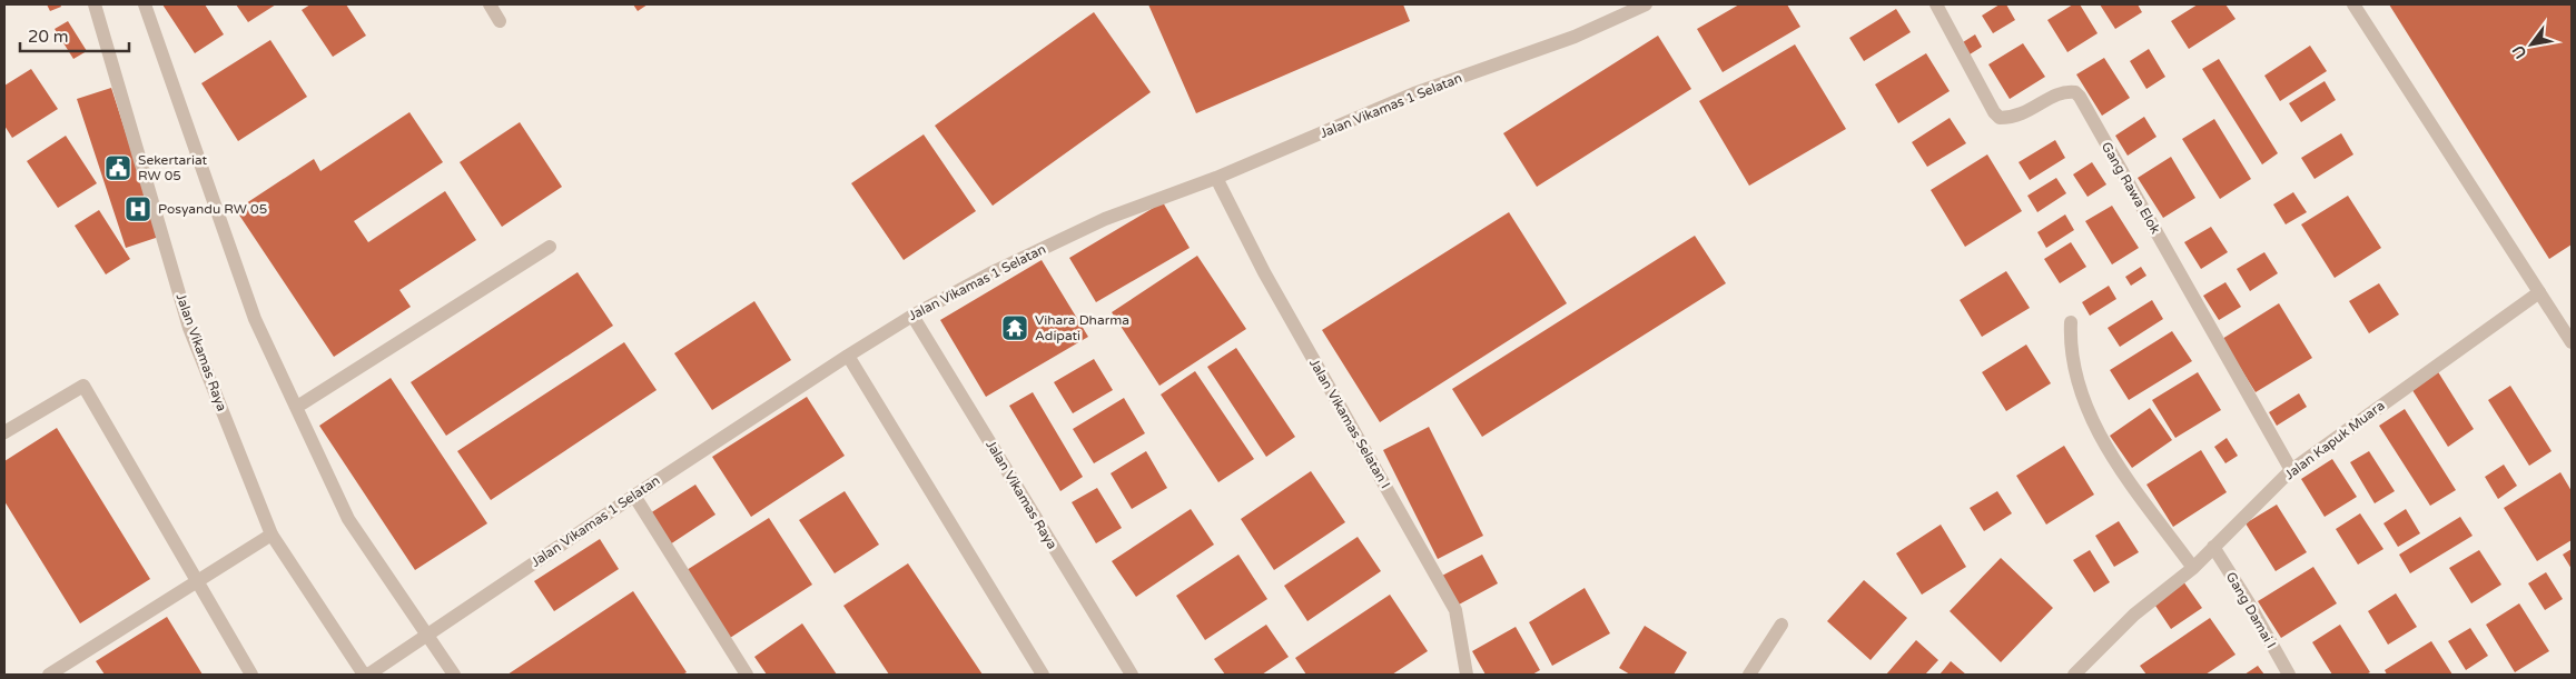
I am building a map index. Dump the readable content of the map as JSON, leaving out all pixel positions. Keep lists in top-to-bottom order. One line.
{"streets":{"street":["Jalan Vikamas 1 Selatan","Gang Rawa Elok","Jalan Vikamas Raya","Jalan Vikamas Selatan I","Jalan Kapuk Muara","Gang Damai I"]},"crossings":[["Jalan Vikamas 1 Selatan","Jalan Vikamas Raya"],["Jalan Vikamas 1 Selatan","Jalan Vikamas Selatan I"],["Gang Rawa Elok","Jalan Kapuk Muara"],["Jalan Kapuk Muara","Gang Damai I"]],"places":{"public building":["Sekertariat RW 05"],"hospital":["Posyandu RW 05"],"temple":["Vihara Dharma Adipati"]},"scale_bar":"20 m","north":"bottom left"}
